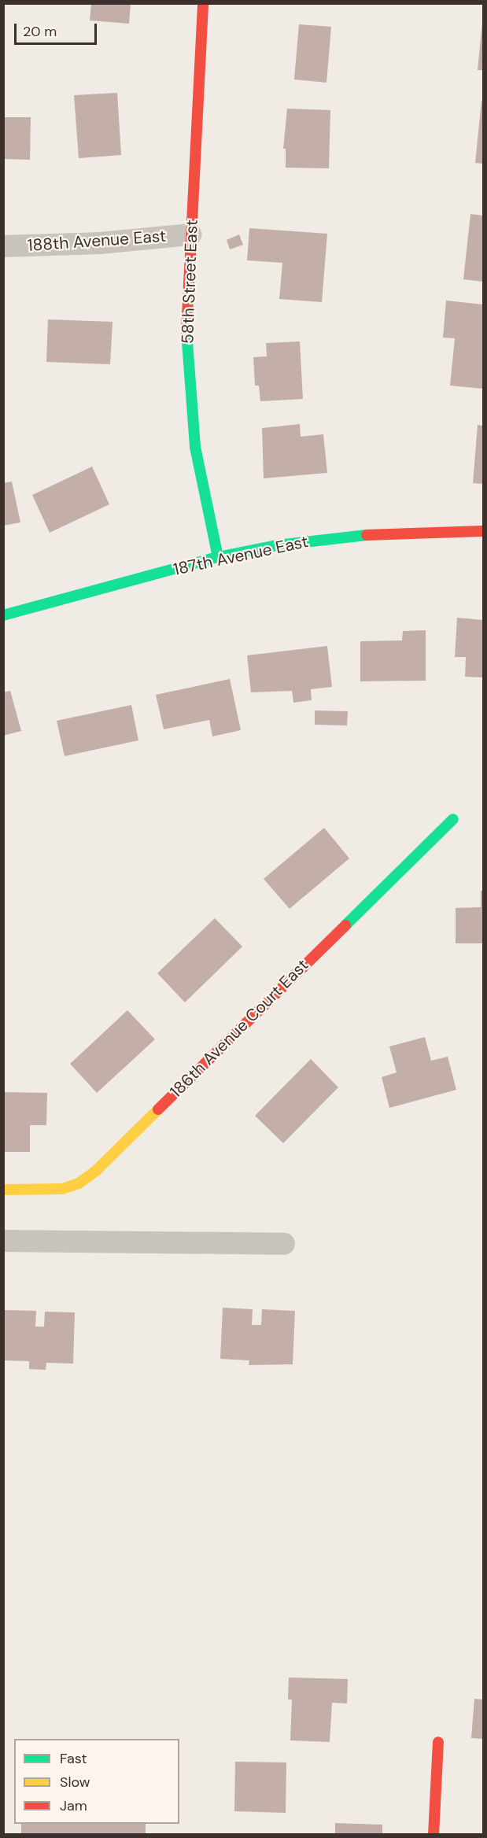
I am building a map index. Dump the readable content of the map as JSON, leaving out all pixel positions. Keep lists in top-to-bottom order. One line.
{"streets":{"street":["188th Avenue East","58th Street East","187th Avenue East","186th Avenue Court East"]},"crossings":[["188th Avenue East","58th Street East"],["58th Street East","187th Avenue East"]],"legend":["Fast","Slow","Jam"],"scale_bar":"20 m"}
